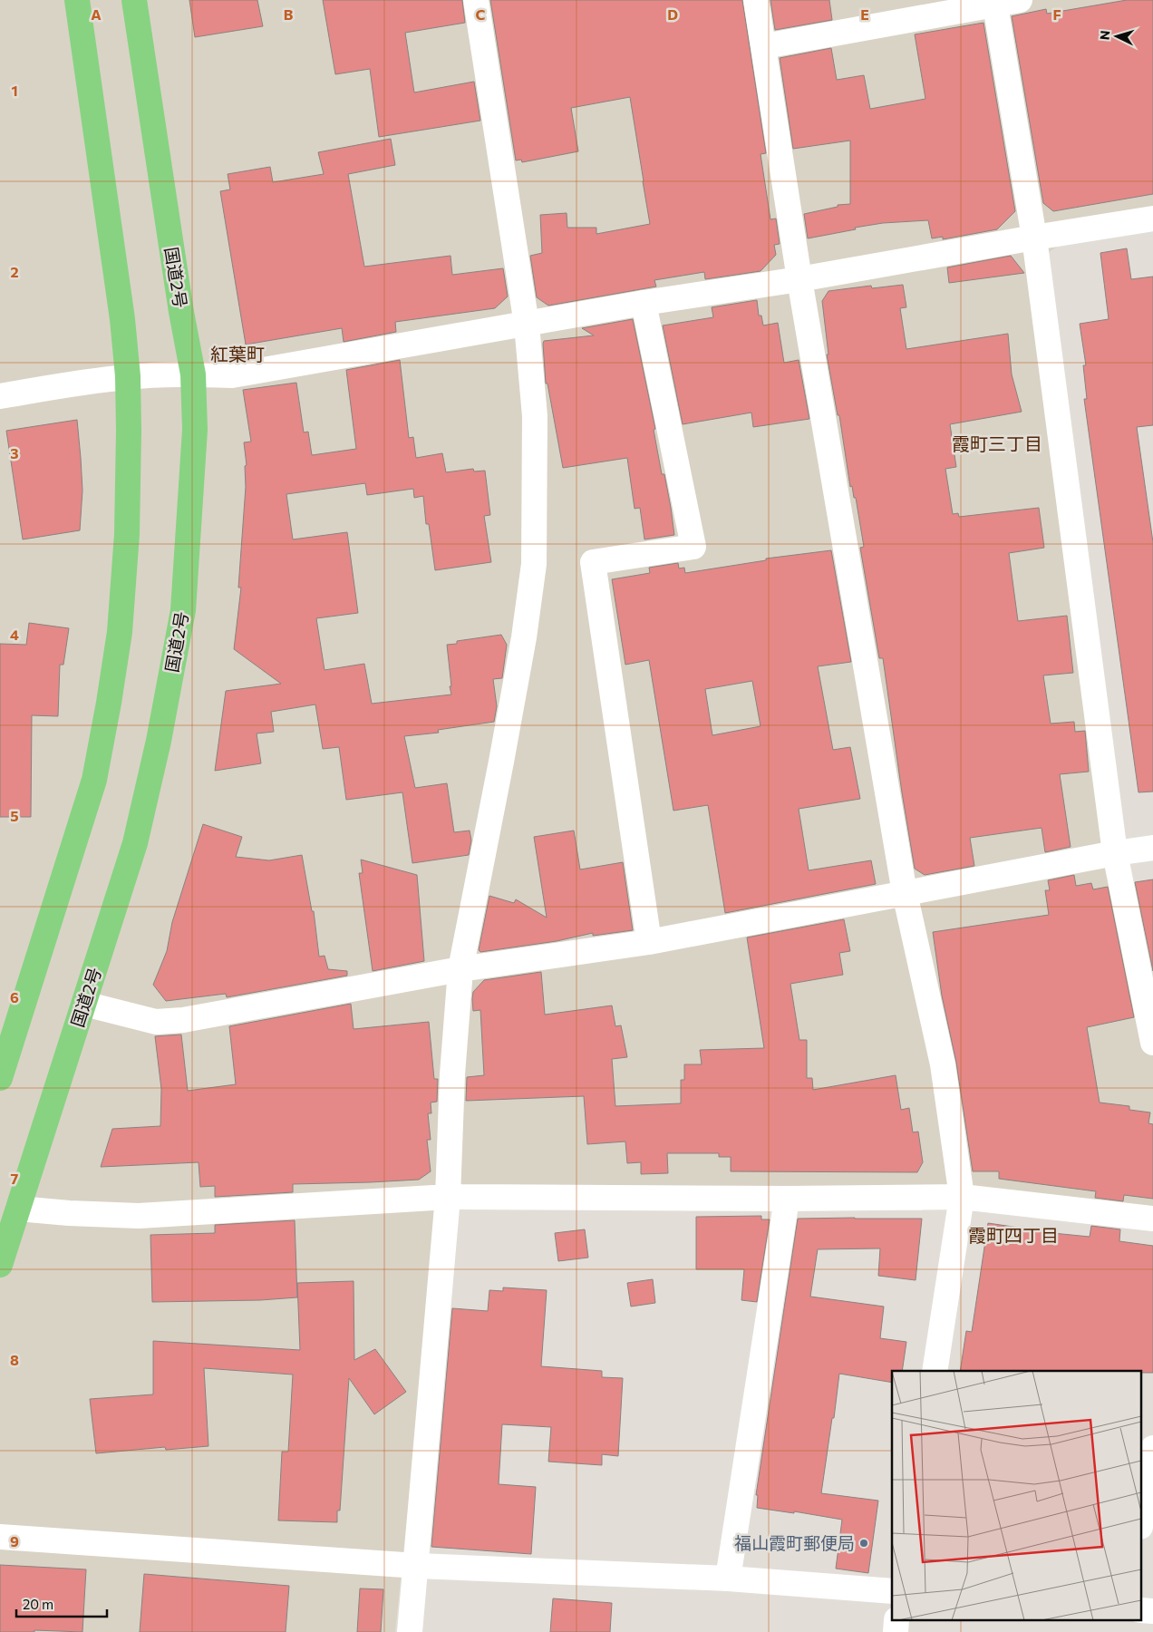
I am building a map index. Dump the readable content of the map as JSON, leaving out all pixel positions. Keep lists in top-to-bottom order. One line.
{"streets":{"highway":["国道2号"]},"districts":["紅葉町","霞町三丁目","霞町四丁目"],"places":["福山霞町郵便局"],"scale_bar":"20 m","north":"left","grid":{"columns":["A","B","C","D","E","F"],"rows":["1","2","3","4","5","6","7","8","9"]}}
